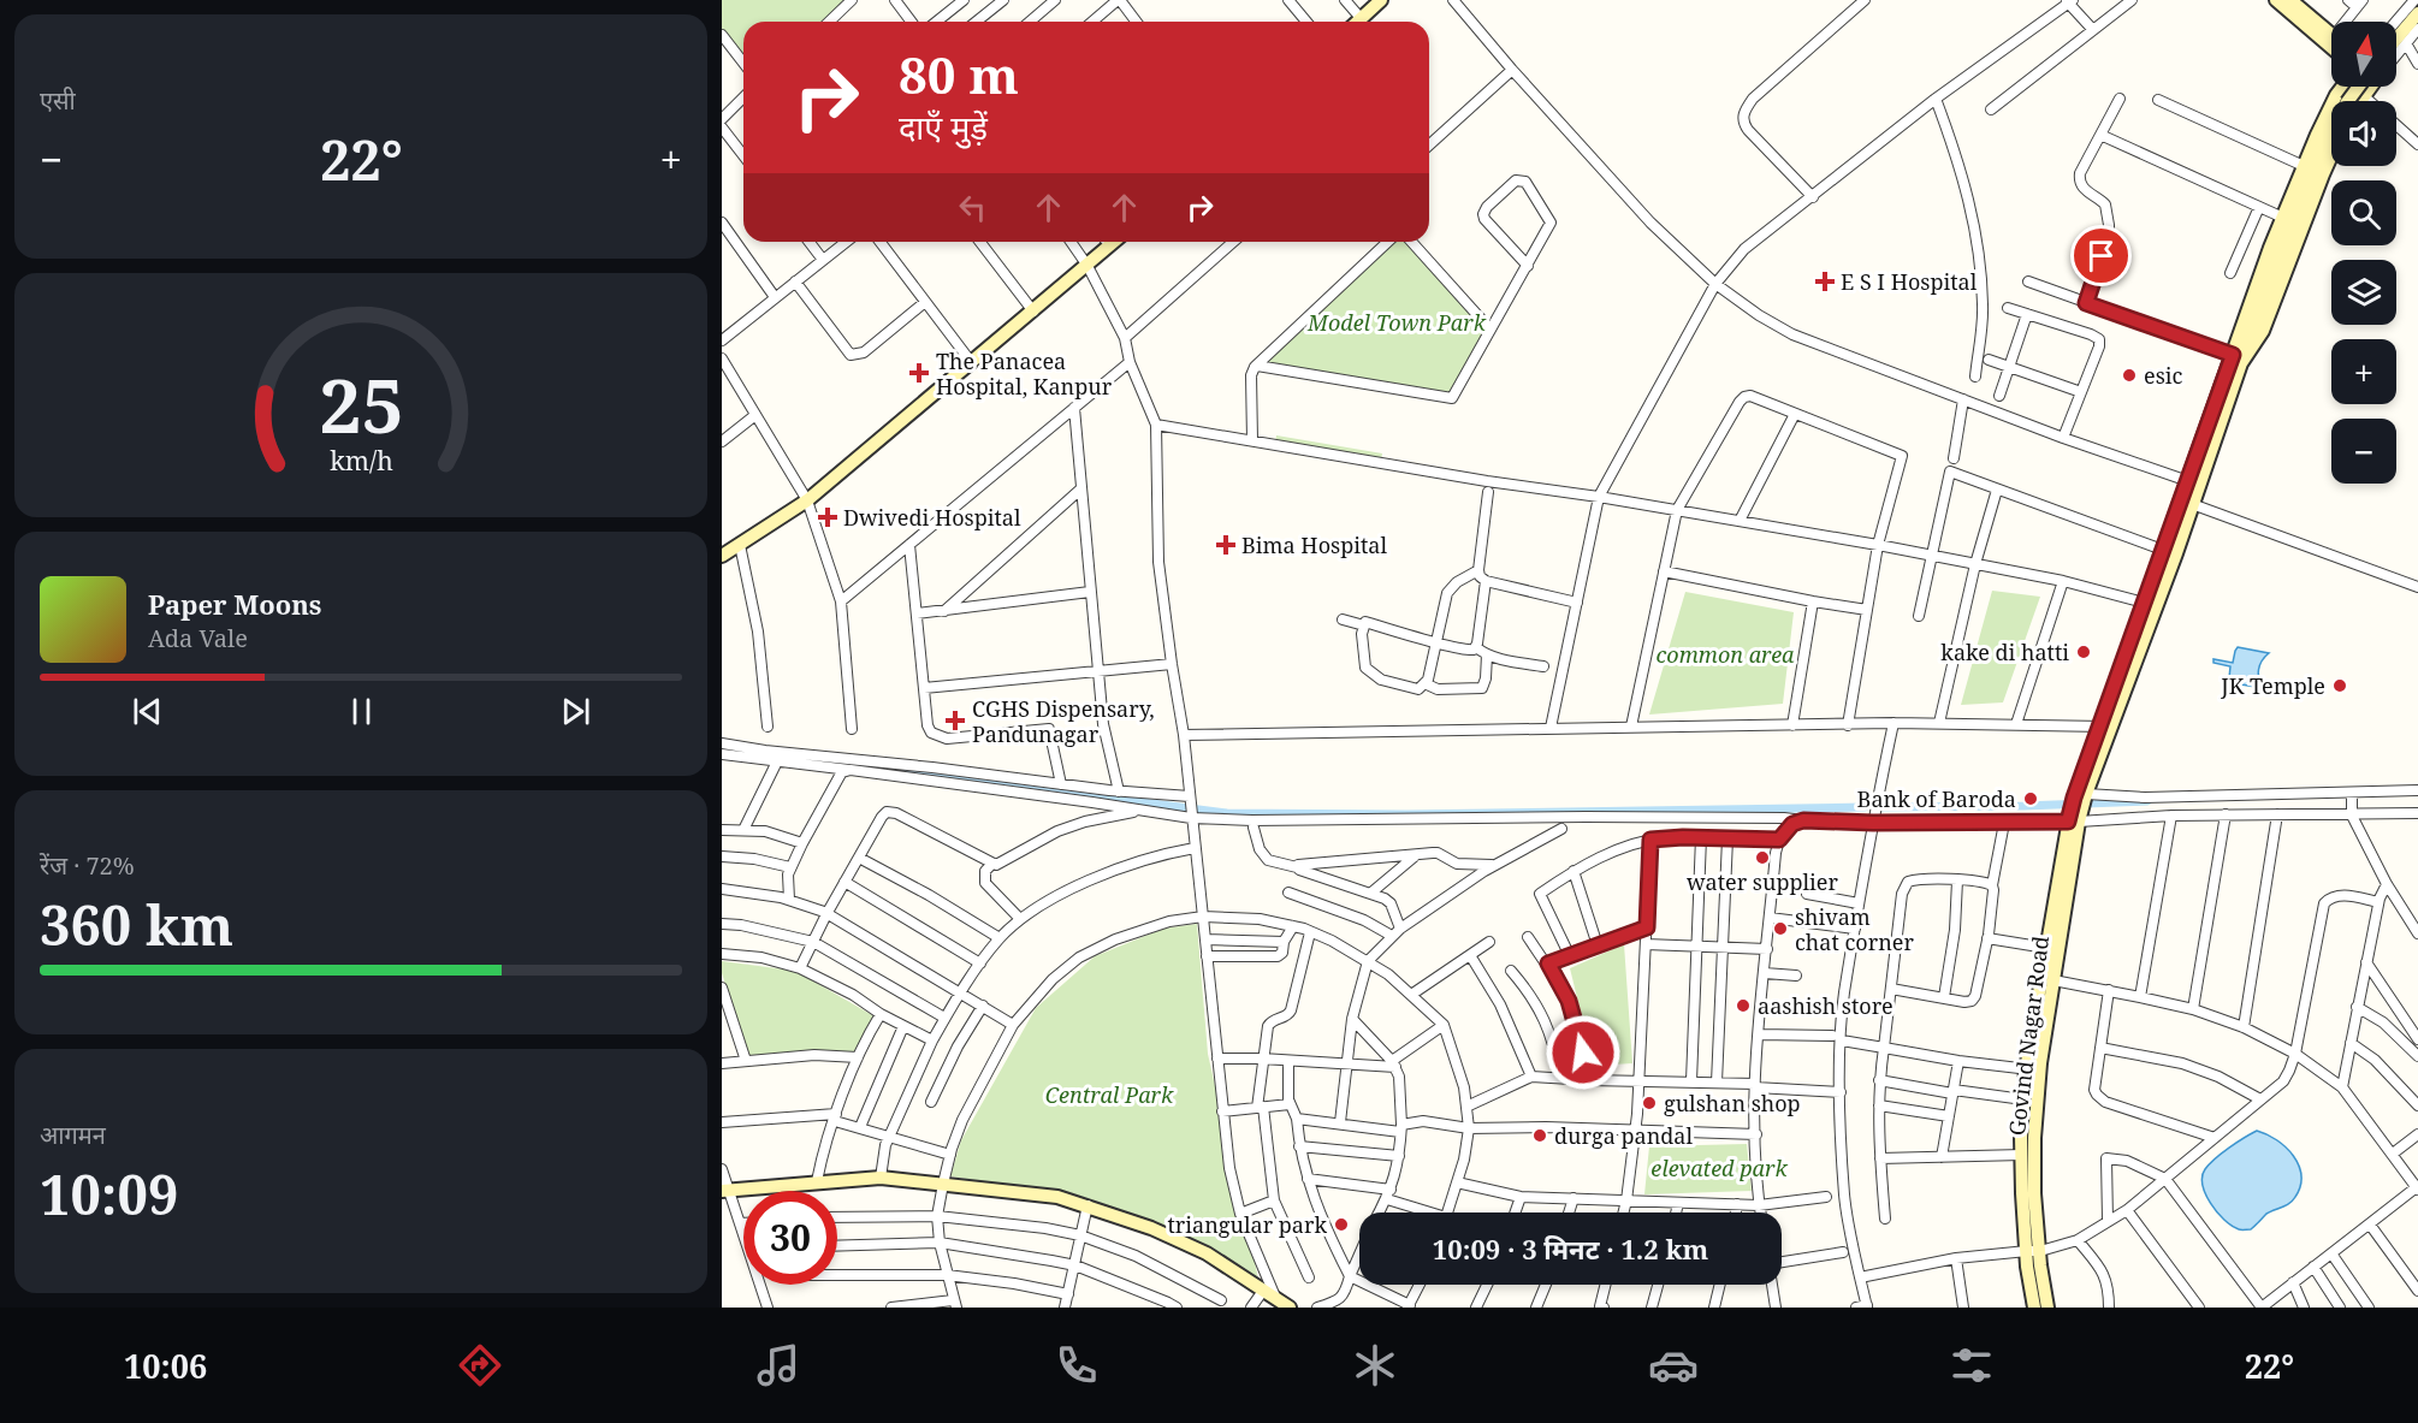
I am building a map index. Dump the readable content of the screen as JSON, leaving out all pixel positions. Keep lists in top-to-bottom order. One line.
{"streets":{"main road":["Govind Nagar Road"]},"parks":["Model Town Park","common area","Central Park","elevated park"],"places":{"health":["E S I Hospital","The Panacea Hospital, Kanpur","Dwivedi Hospital","Bima Hospital","CGHS Dispensary, Pandunagar"],"other":["esic","kake di hatti","JK Temple","Bank of Baroda","water supplier","shivam chat corner","aashish store","gulshan shop","durga pandal","triangular park"]},"north":"top","page":{"tile":["एसी",["रेंज · 72%","360 km"],["आगमन","10:09"]],"map_buttons":["+","−"],"turn":["80 m","दाएँ मुड़ें"],"heat":["−","22°","+"],"song":["Paper Moons","Ada Vale"],"limit":"30","trip":"10:09 · 3 मिनट · 1.2 km","tabs":["10:06","22°"],"gauge":["25","km/h"]}}
